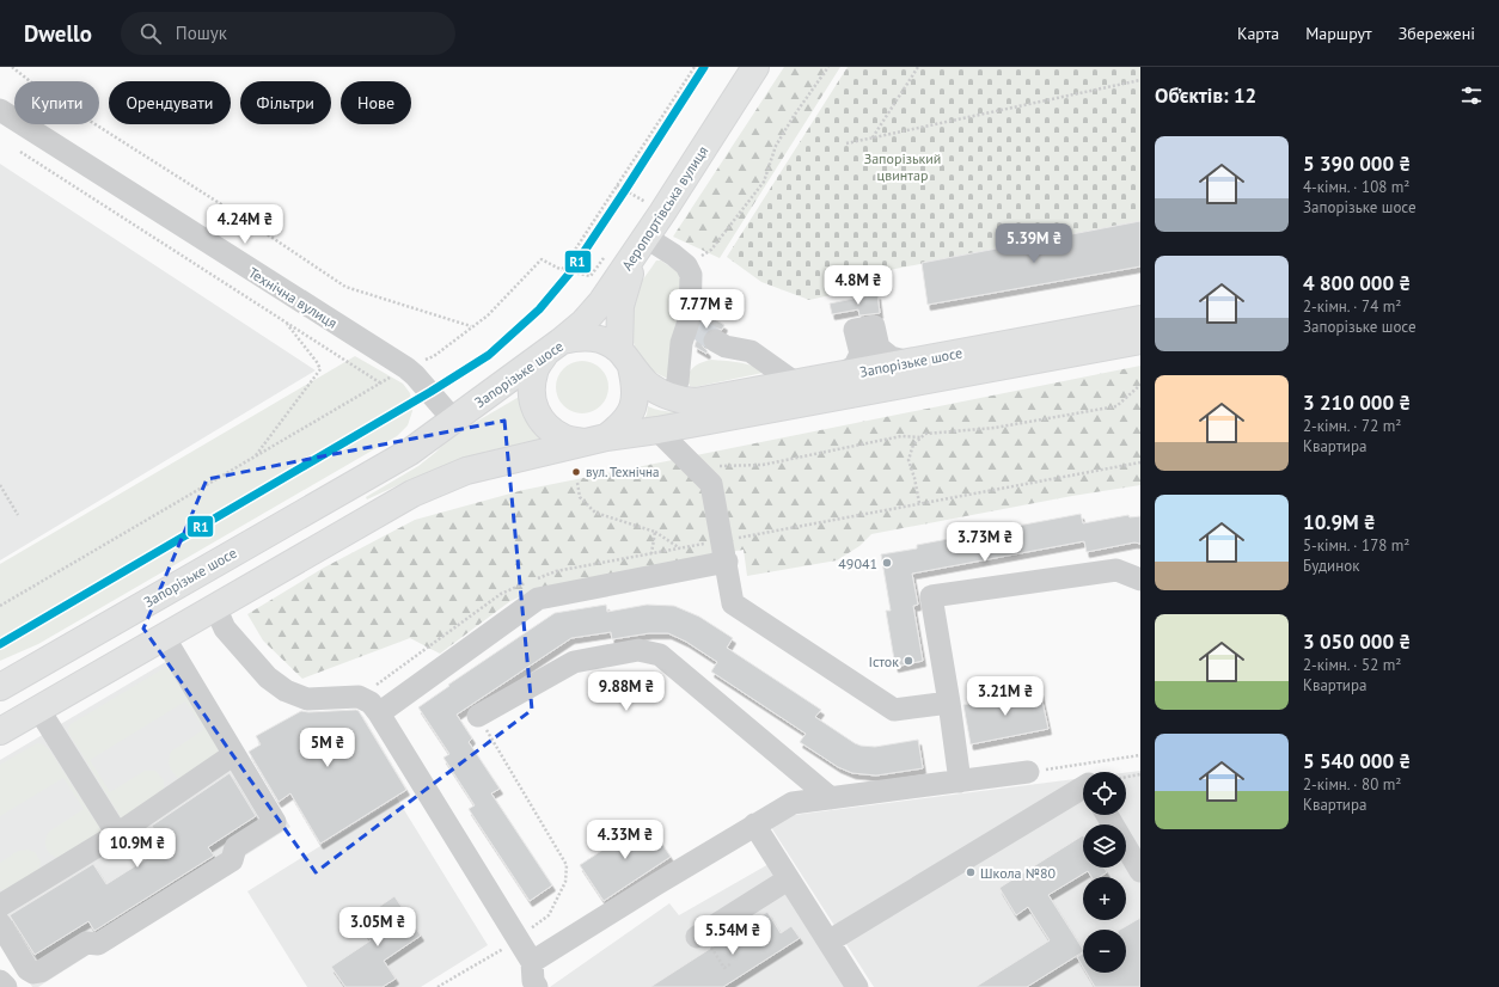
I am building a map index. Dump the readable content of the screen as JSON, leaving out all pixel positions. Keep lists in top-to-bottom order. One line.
{"streets":{"main road":["Аеропортівська вулиця","Запорізьке шосе"],"street":["Технічна вулиця"]},"crossings":[["Аеропортівська вулиця","Запорізьке шосе"],["Технічна вулиця","Запорізьке шосе"]],"parks":["Запорізький цвинтар"],"places":["вул. Технічна","49041","Істок","Школа №80"],"lines":["transit line R1"],"page":{"header":"Dwello","search":"Пошук","nav":["Карта","Маршрут","Збережені"],"heading":"Об’єктів: 12","chip":["Купити","Орендувати","Фільтри","Нове"],"list":[{"name":"5 390 000 ₴","note":"4-кімн. · 108 m² · Запорізьке шосе"},{"name":"4 800 000 ₴","note":"2-кімн. · 74 m² · Запорізьке шосе"},{"name":"3 210 000 ₴","note":"2-кімн. · 72 m² · Квартира"},{"name":"10.9M ₴","note":"5-кімн. · 178 m² · Будинок"},{"name":"3 050 000 ₴","note":"2-кімн. · 52 m² · Квартира"},{"name":"5 540 000 ₴","note":"2-кімн. · 80 m² · Квартира"}],"price":["4.24M ₴","5.39M ₴","4.8M ₴","7.77M ₴","3.73M ₴","9.88M ₴","3.21M ₴","5M ₴","4.33M ₴","10.9M ₴","3.05M ₴","5.54M ₴"],"map_buttons":["+","−"]}}
